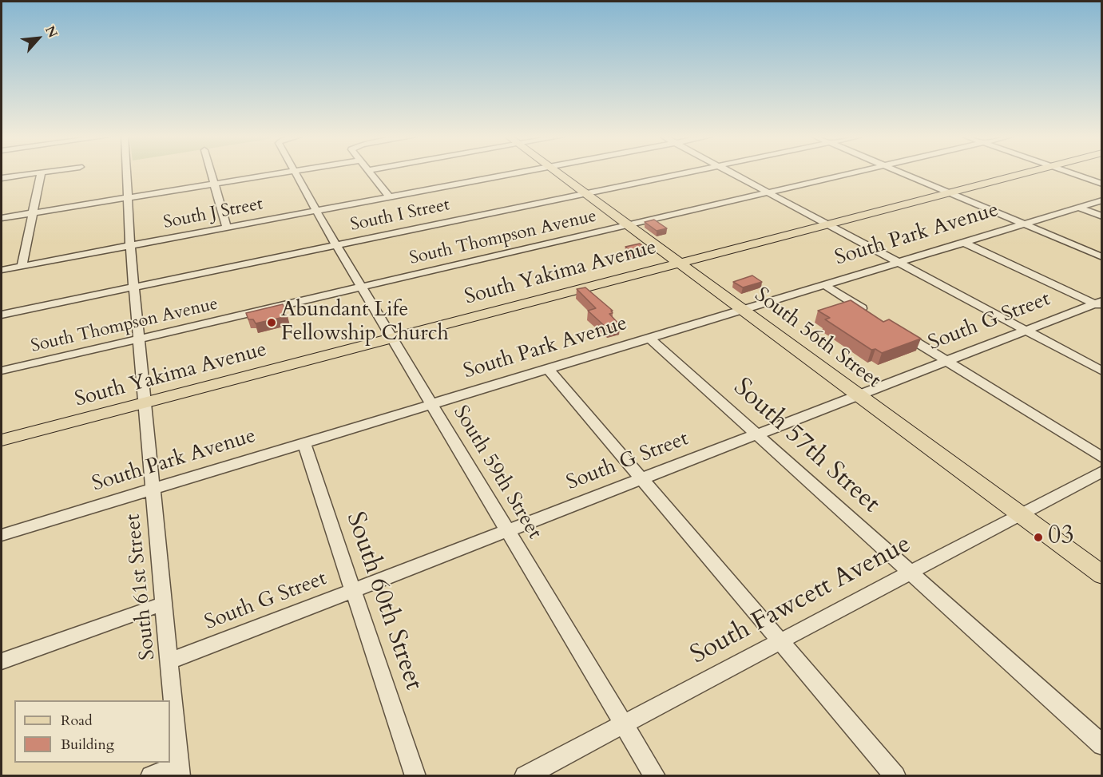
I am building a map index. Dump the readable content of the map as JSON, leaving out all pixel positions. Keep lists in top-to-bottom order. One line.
{"streets":{"main road":["South Yakima Avenue","South 56th Street"],"street":["South J Street","South I Street","South Park Avenue","South Thompson Avenue","South G Street","South 57th Street","South 59th Street","South 61st Street","South Fawcett Avenue","South 60th Street"]},"crossings":[["South J Street","South 59th Street"],["South J Street","South 61st Street"],["South I Street","South 56th Street"],["South I Street","South 59th Street"],["South I Street","South 61st Street"],["South Park Avenue","South 56th Street"],["South Park Avenue","South 57th Street"],["South Park Avenue","South 59th Street"],["South Park Avenue","South 61st Street"],["South Park Avenue","South 60th Street"],["South Thompson Avenue","South 56th Street"],["South Thompson Avenue","South 59th Street"],["South Thompson Avenue","South 61st Street"],["South Yakima Avenue","South 56th Street"],["South Yakima Avenue","South 59th Street"],["South Yakima Avenue","South 61st Street"],["South G Street","South 56th Street"],["South G Street","South 57th Street"],["South G Street","South 59th Street"],["South G Street","South 61st Street"],["South G Street","South 60th Street"],["South 56th Street","South Fawcett Avenue"],["South 57th Street","South Fawcett Avenue"],["South 59th Street","South Fawcett Avenue"]],"places":["Abundant Life Fellowship Church","03"],"legend":["Road","Building"],"north":"top right"}
